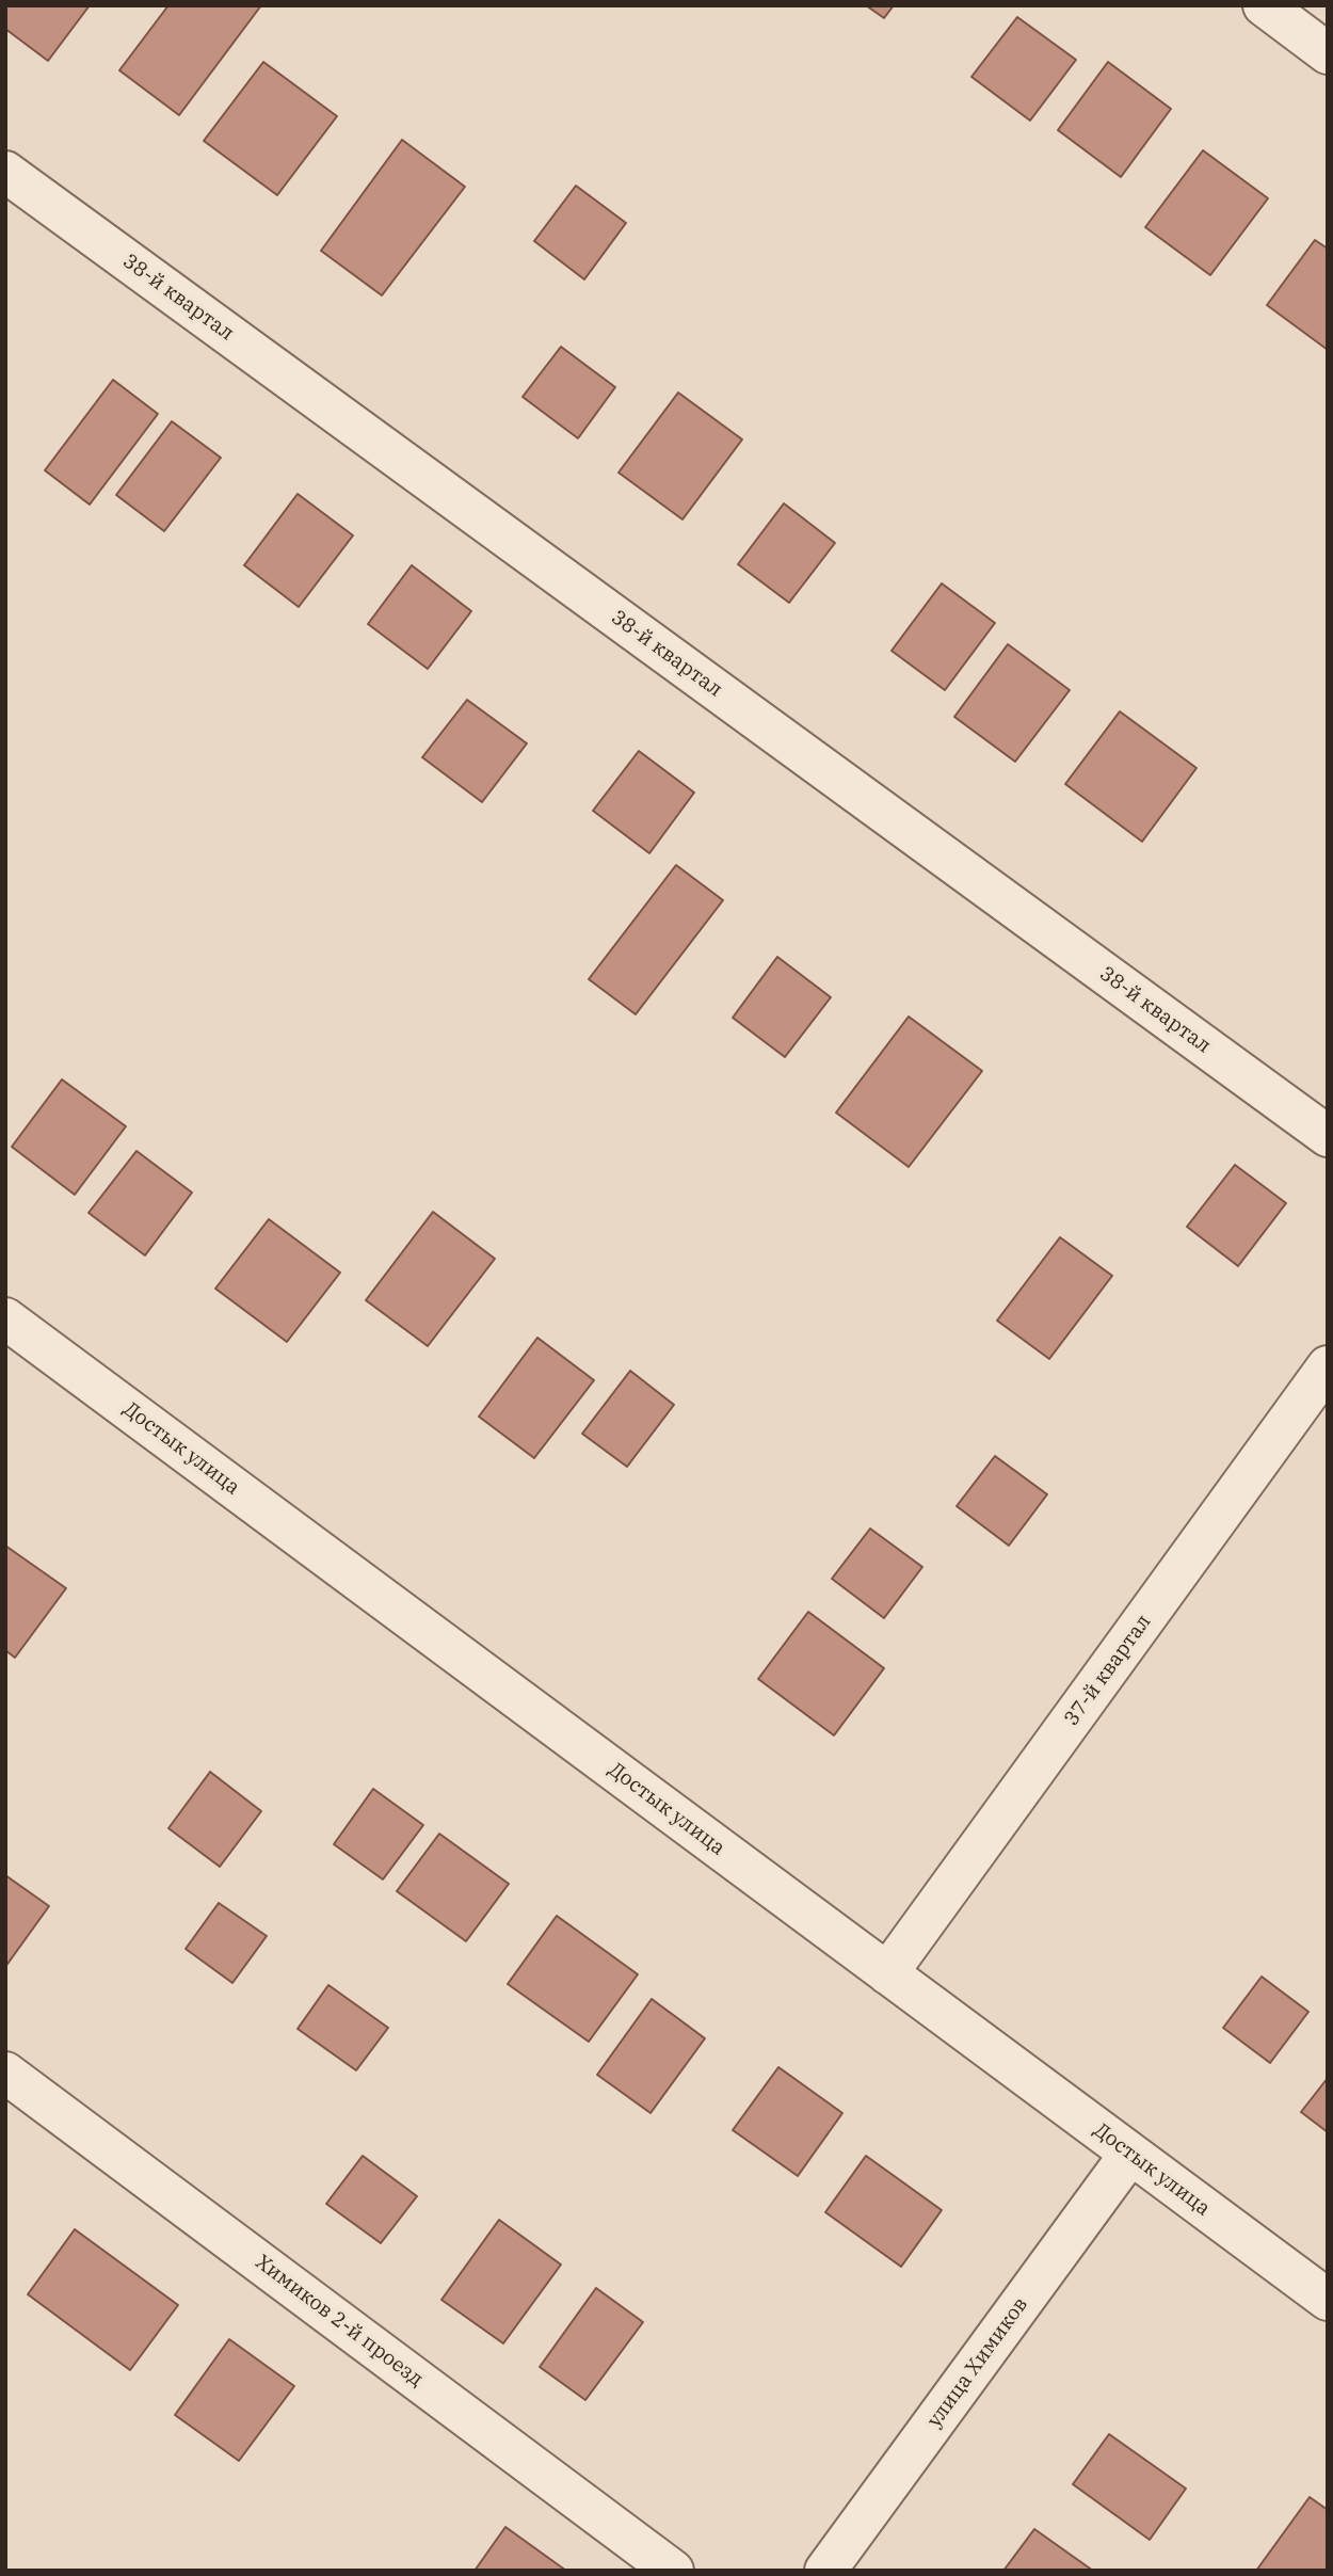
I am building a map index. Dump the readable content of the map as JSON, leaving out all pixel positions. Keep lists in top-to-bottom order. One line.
{"streets":{"street":["38-й квартал","Достык улица","37-й квартал","Химиков 2-й проезд","улица Химиков"]},"crossings":[["Достык улица","37-й квартал"],["Достык улица","улица Химиков"]]}
